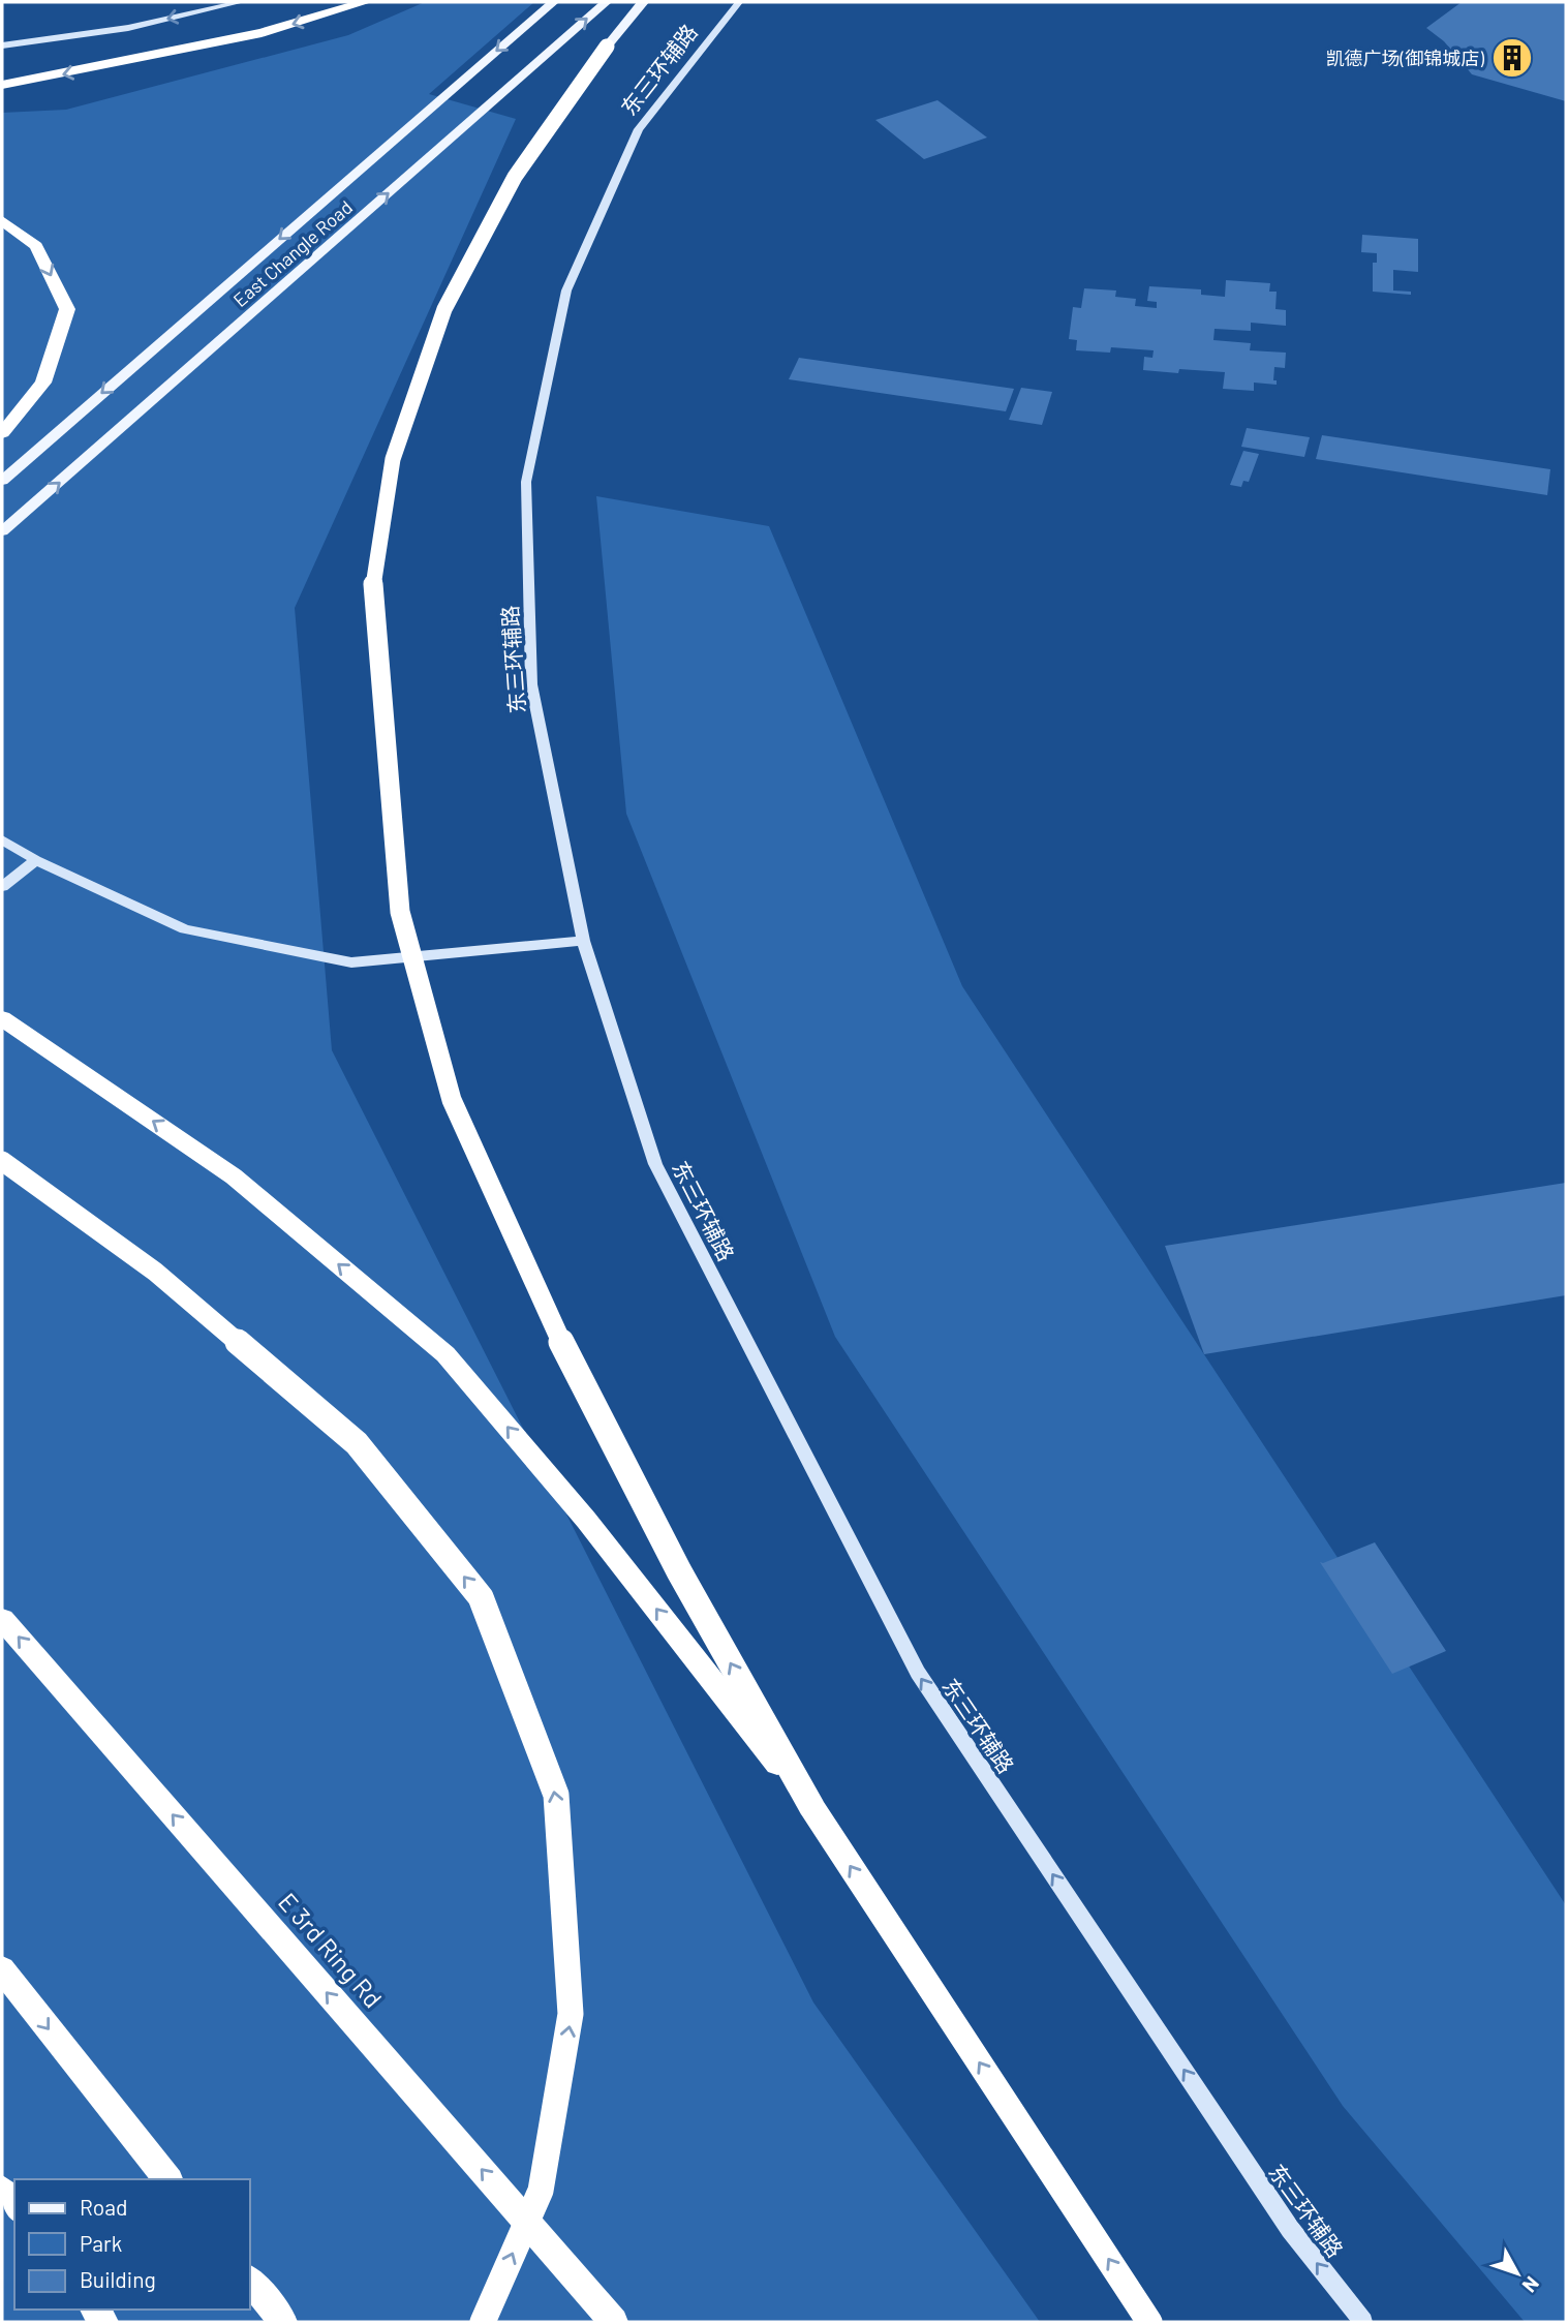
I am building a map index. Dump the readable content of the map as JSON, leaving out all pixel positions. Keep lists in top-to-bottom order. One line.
{"streets":{"highway":["E 3rd Ring Rd"],"main road":["东三环辅路","East Changle Road"]},"one_way":["东三环辅路","E 3rd Ring Rd"],"places":{"building":["凯德广场(御锦城店)"]},"legend":["Road","Park","Building"],"north":"bottom right"}
